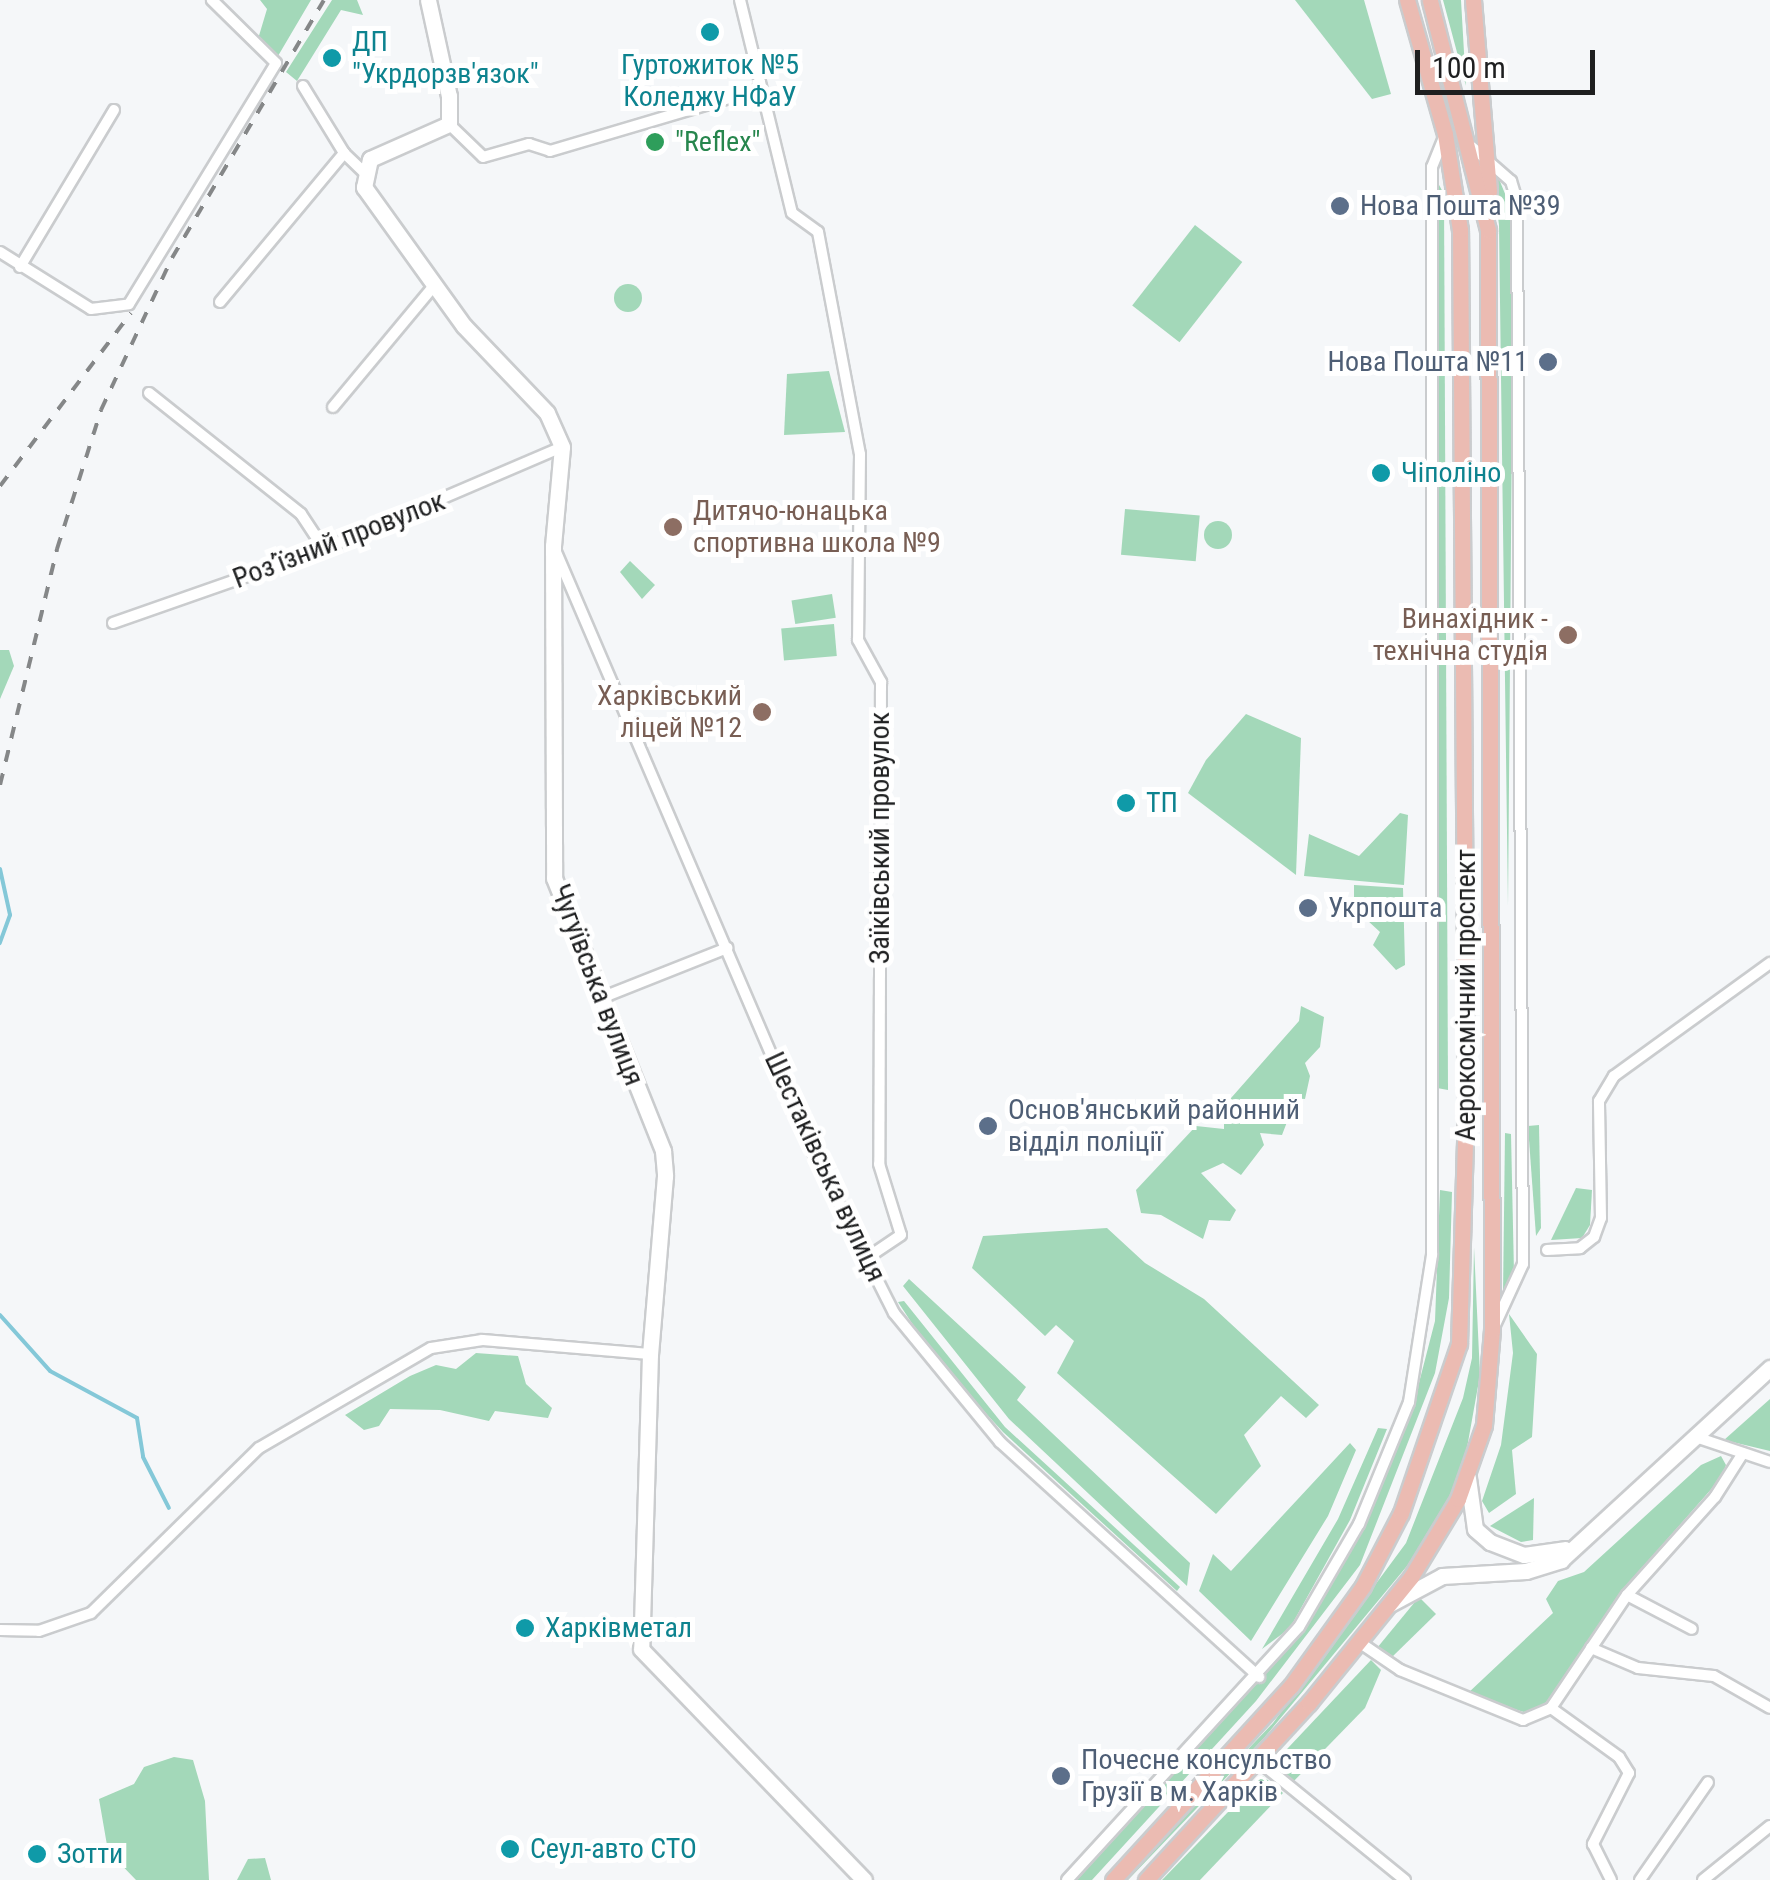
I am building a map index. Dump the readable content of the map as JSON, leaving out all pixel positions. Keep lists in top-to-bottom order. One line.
{"streets":{"main road":["Аерокосмічний проспект"],"street":["Роз’їзний провулок","Заїківський провулок","Чугуївська вулиця","Шестаківська вулиця"]},"crossings":[["Роз’їзний провулок","Чугуївська вулиця"],["Заїківський провулок","Шестаківська вулиця"],["Чугуївська вулиця","Шестаківська вулиця"]],"places":["Гуртожиток №5 Коледжу НФаУ","ДП \"Укрдорзв'язок\"","\"Reflex\"","Нова Пошта №39","Нова Пошта №11","Чіполіно","Дитячо-юнацька спортивна школа №9","Винахідник - технічна студія","Харківський ліцей №12","ТП","Укрпошта","Основ'янський районний відділ поліції","Харківметал","Почесне консульство Грузії в м. Харків","Сеул-авто СТО","Зотти"],"scale_bar":"100 m"}
